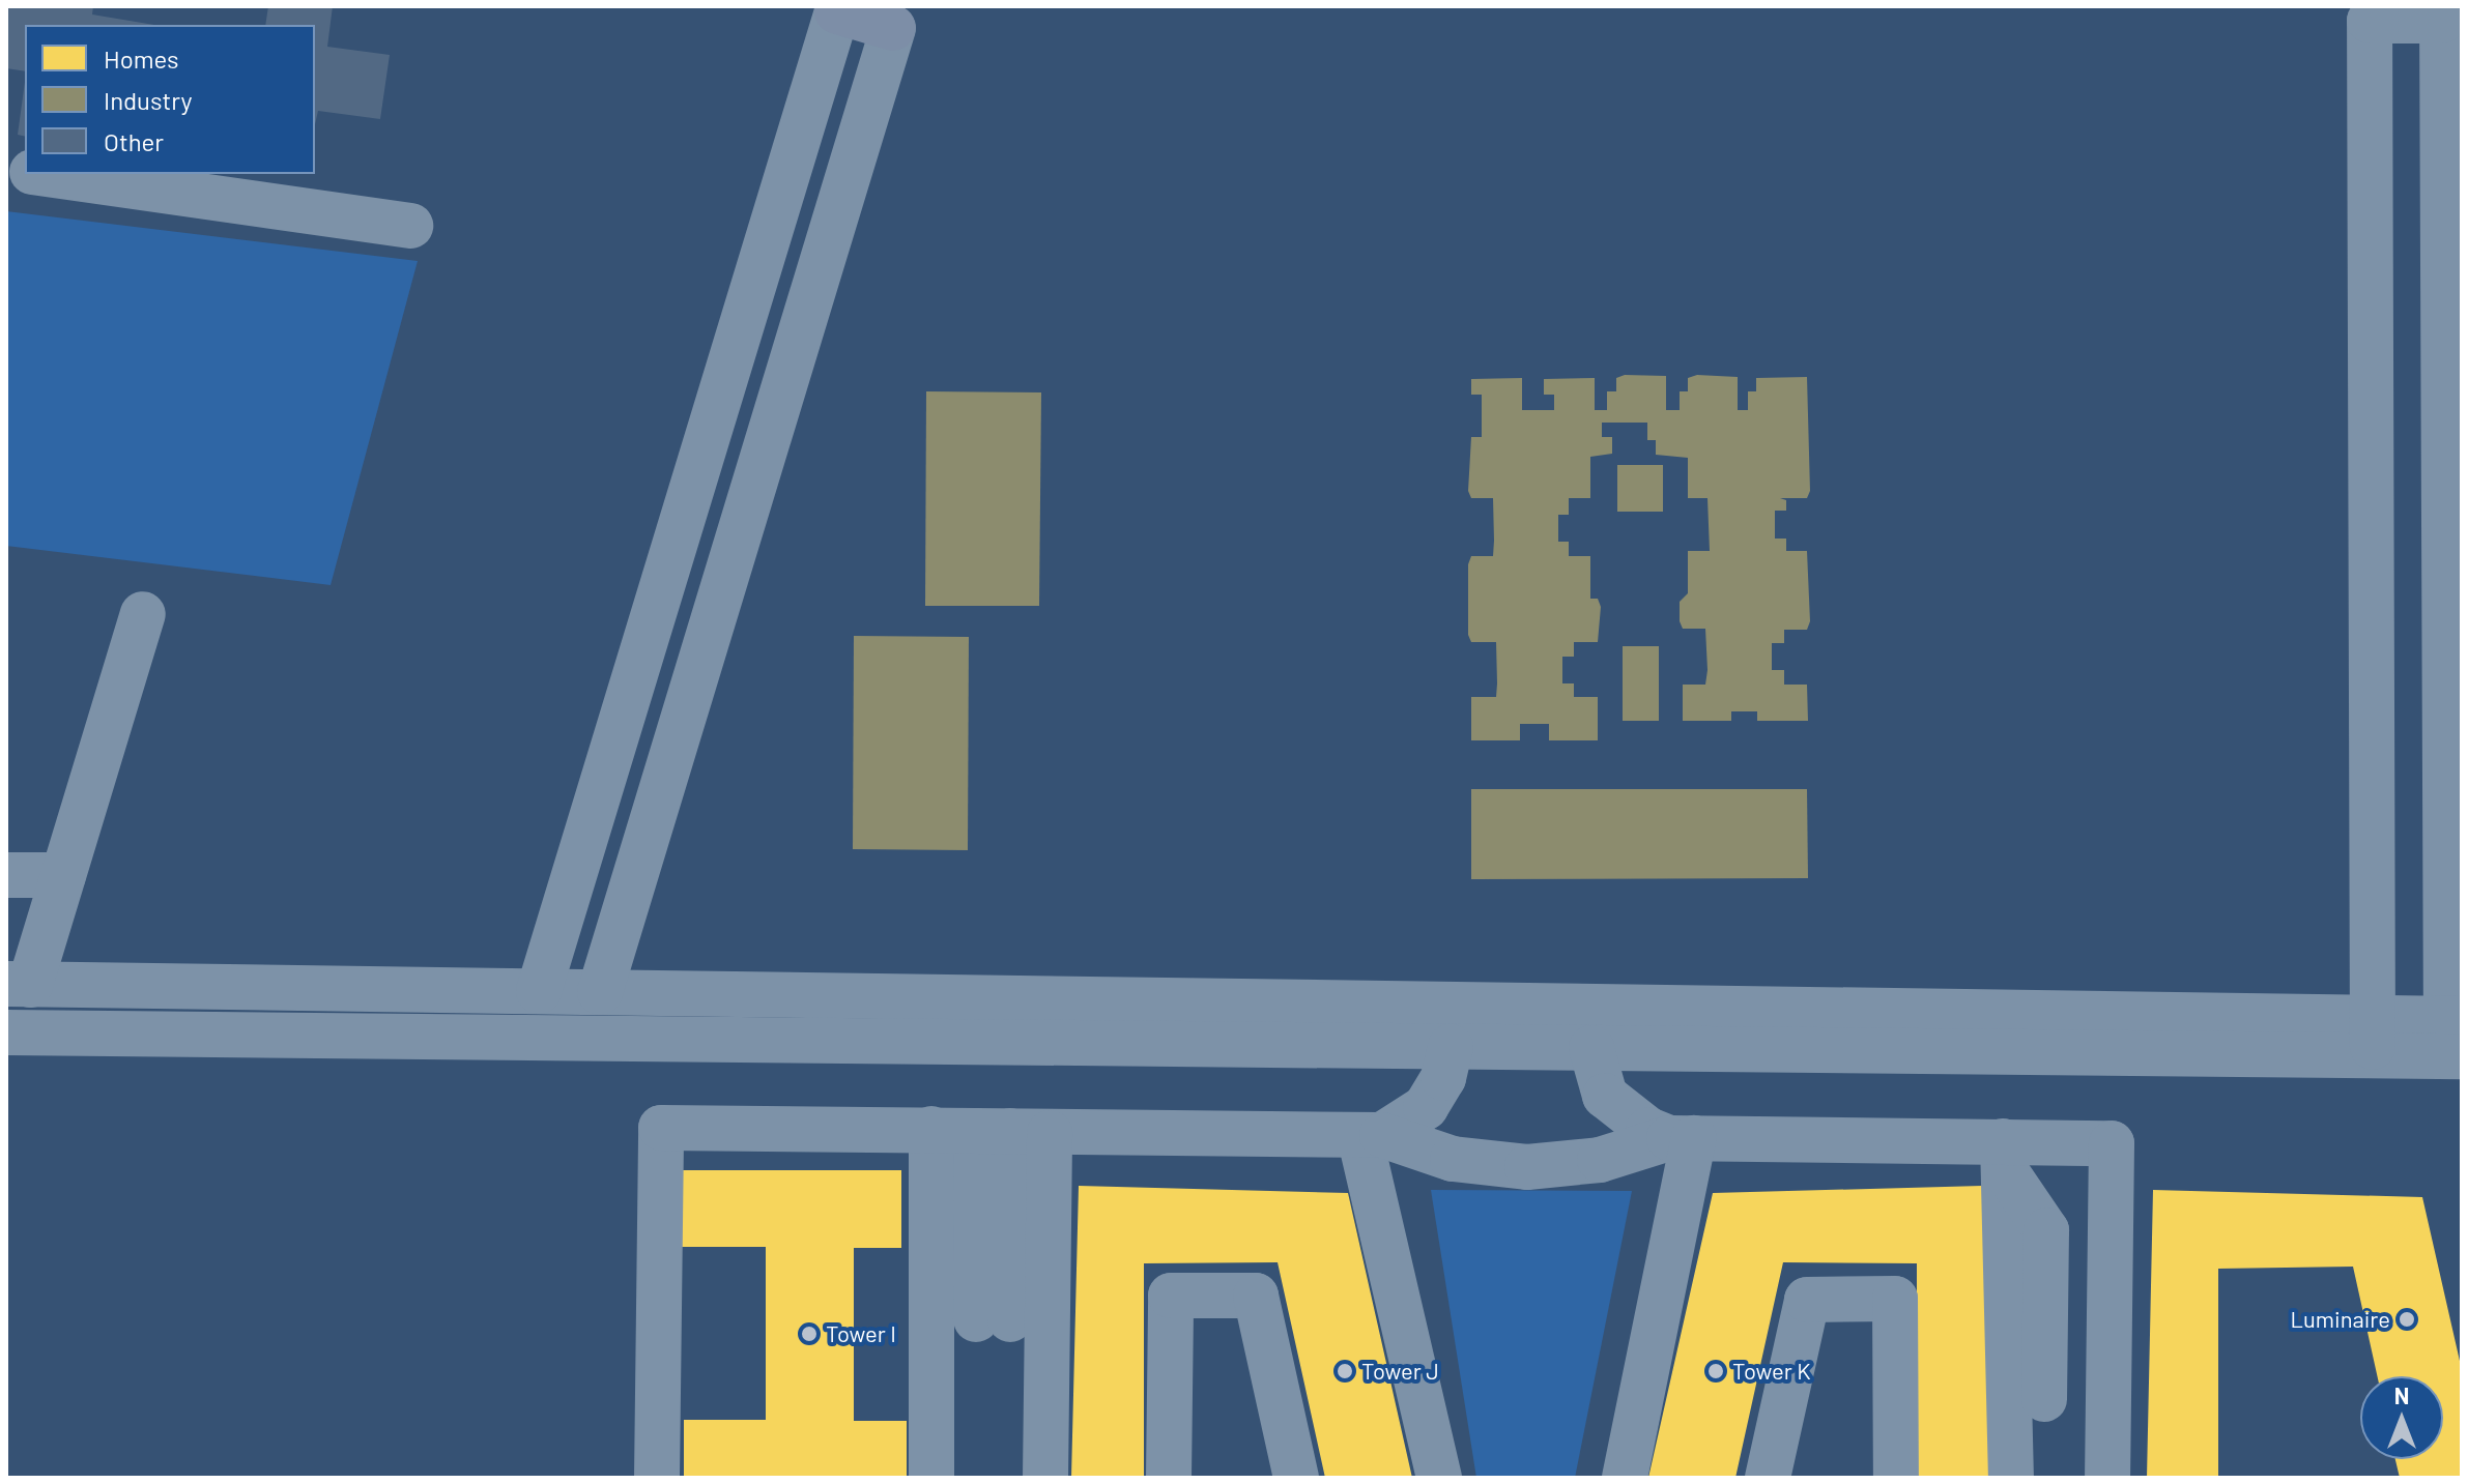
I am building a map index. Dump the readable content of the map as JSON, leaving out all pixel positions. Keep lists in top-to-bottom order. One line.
{"places":["Luminaire","Tower I","Tower J","Tower K"],"legend":["Homes","Industry","Other"],"north":"top"}
